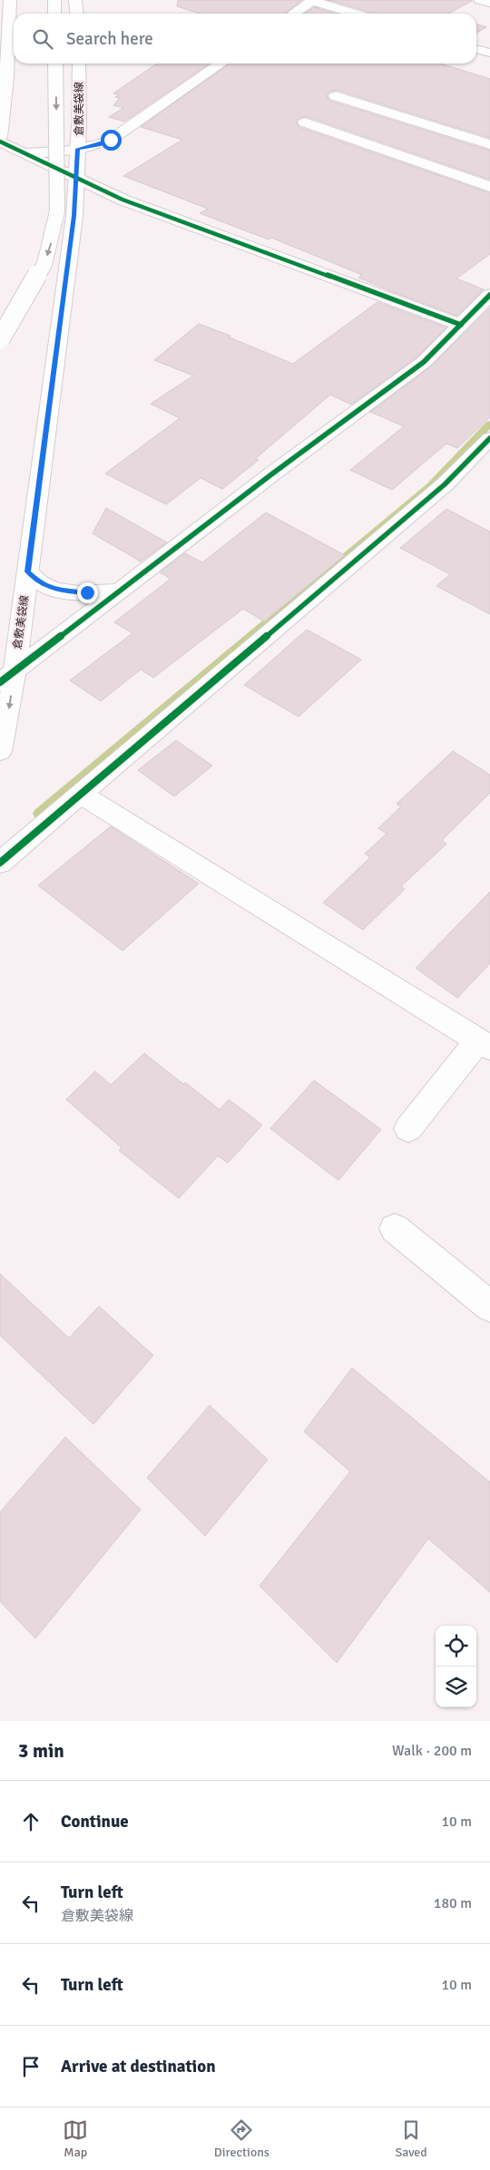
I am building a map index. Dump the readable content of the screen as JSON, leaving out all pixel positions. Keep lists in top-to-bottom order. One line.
{"streets":{"main road":["倉敷美袋線"]},"page":{"search":"Search here","heading":["3 min","Walk · 200 m"],"list":[["Continue","10 m"],["Turn left","倉敷美袋線","180 m"],["Turn left","10 m"],"Arrive at destination"],"nav":["Map","Directions","Saved"]}}
